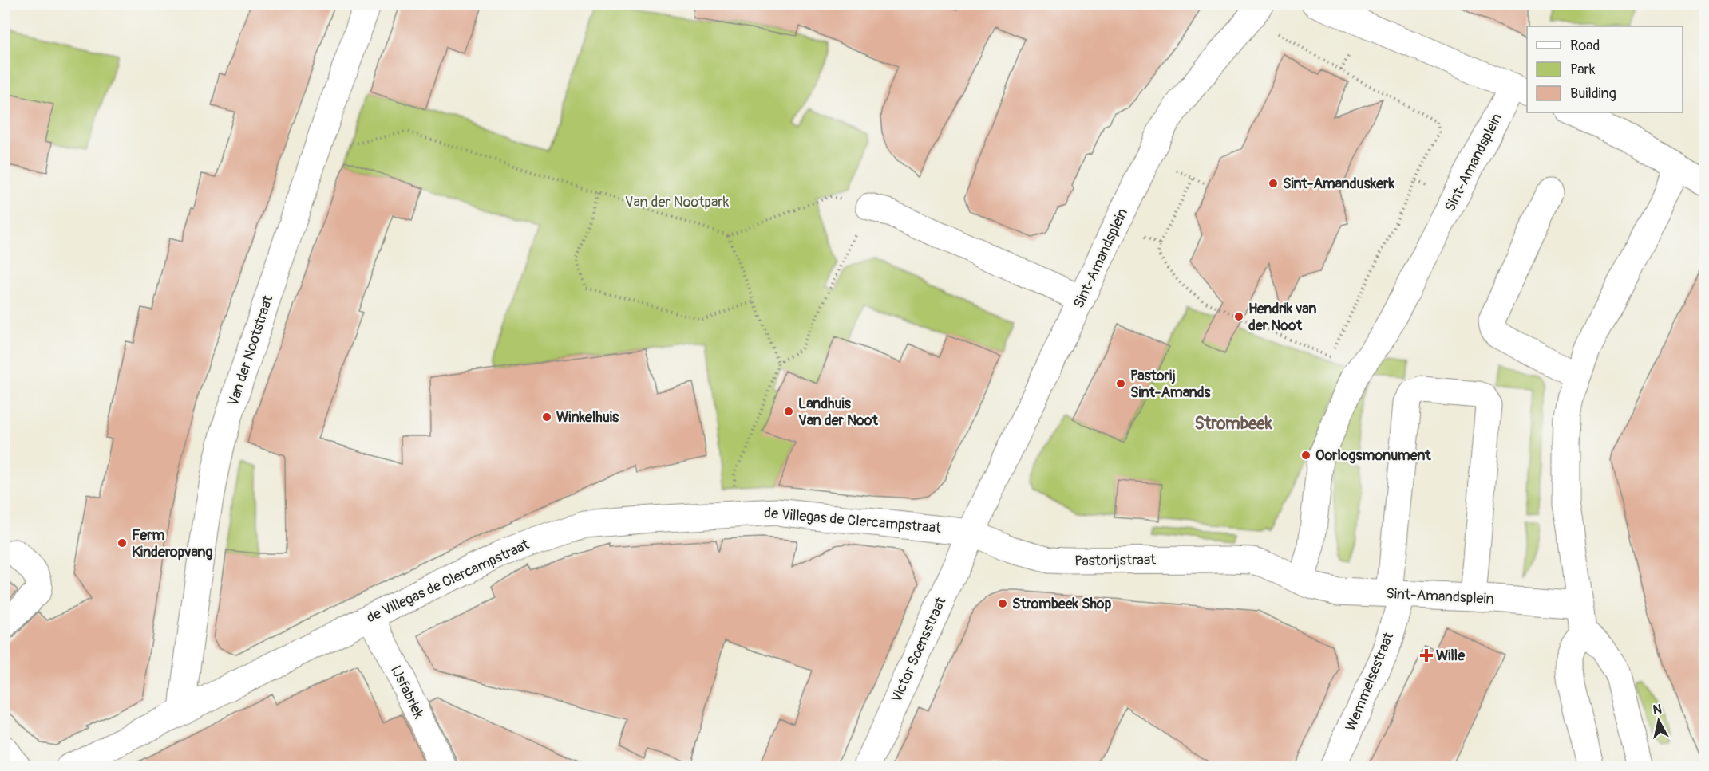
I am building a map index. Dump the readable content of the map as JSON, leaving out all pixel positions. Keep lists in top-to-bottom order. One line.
{"streets":{"street":["Sint-Amandsplein","Van der Nootstraat","de Villegas de Clercampstraat","Pastorijstraat","Victor Soensstraat","Wemmelsestraat","IJsfabriek"]},"crossings":[["Sint-Amandsplein","de Villegas de Clercampstraat"],["Sint-Amandsplein","Pastorijstraat"],["Sint-Amandsplein","Victor Soensstraat"],["Sint-Amandsplein","Wemmelsestraat"],["Van der Nootstraat","de Villegas de Clercampstraat"],["de Villegas de Clercampstraat","Pastorijstraat"],["de Villegas de Clercampstraat","Victor Soensstraat"],["de Villegas de Clercampstraat","IJsfabriek"],["Pastorijstraat","Victor Soensstraat"]],"districts":["Strombeek"],"parks":["Van der Nootpark"],"places":{"other":["Sint-Amanduskerk","Hendrik van der Noot","Pastorij Sint-Amands","Landhuis Van der Noot","Winkelhuis","Oorlogsmonument","Ferm Kinderopvang","Strombeek Shop"],"health":["Wille"]},"legend":["Road","Park","Building"],"north":"top"}
